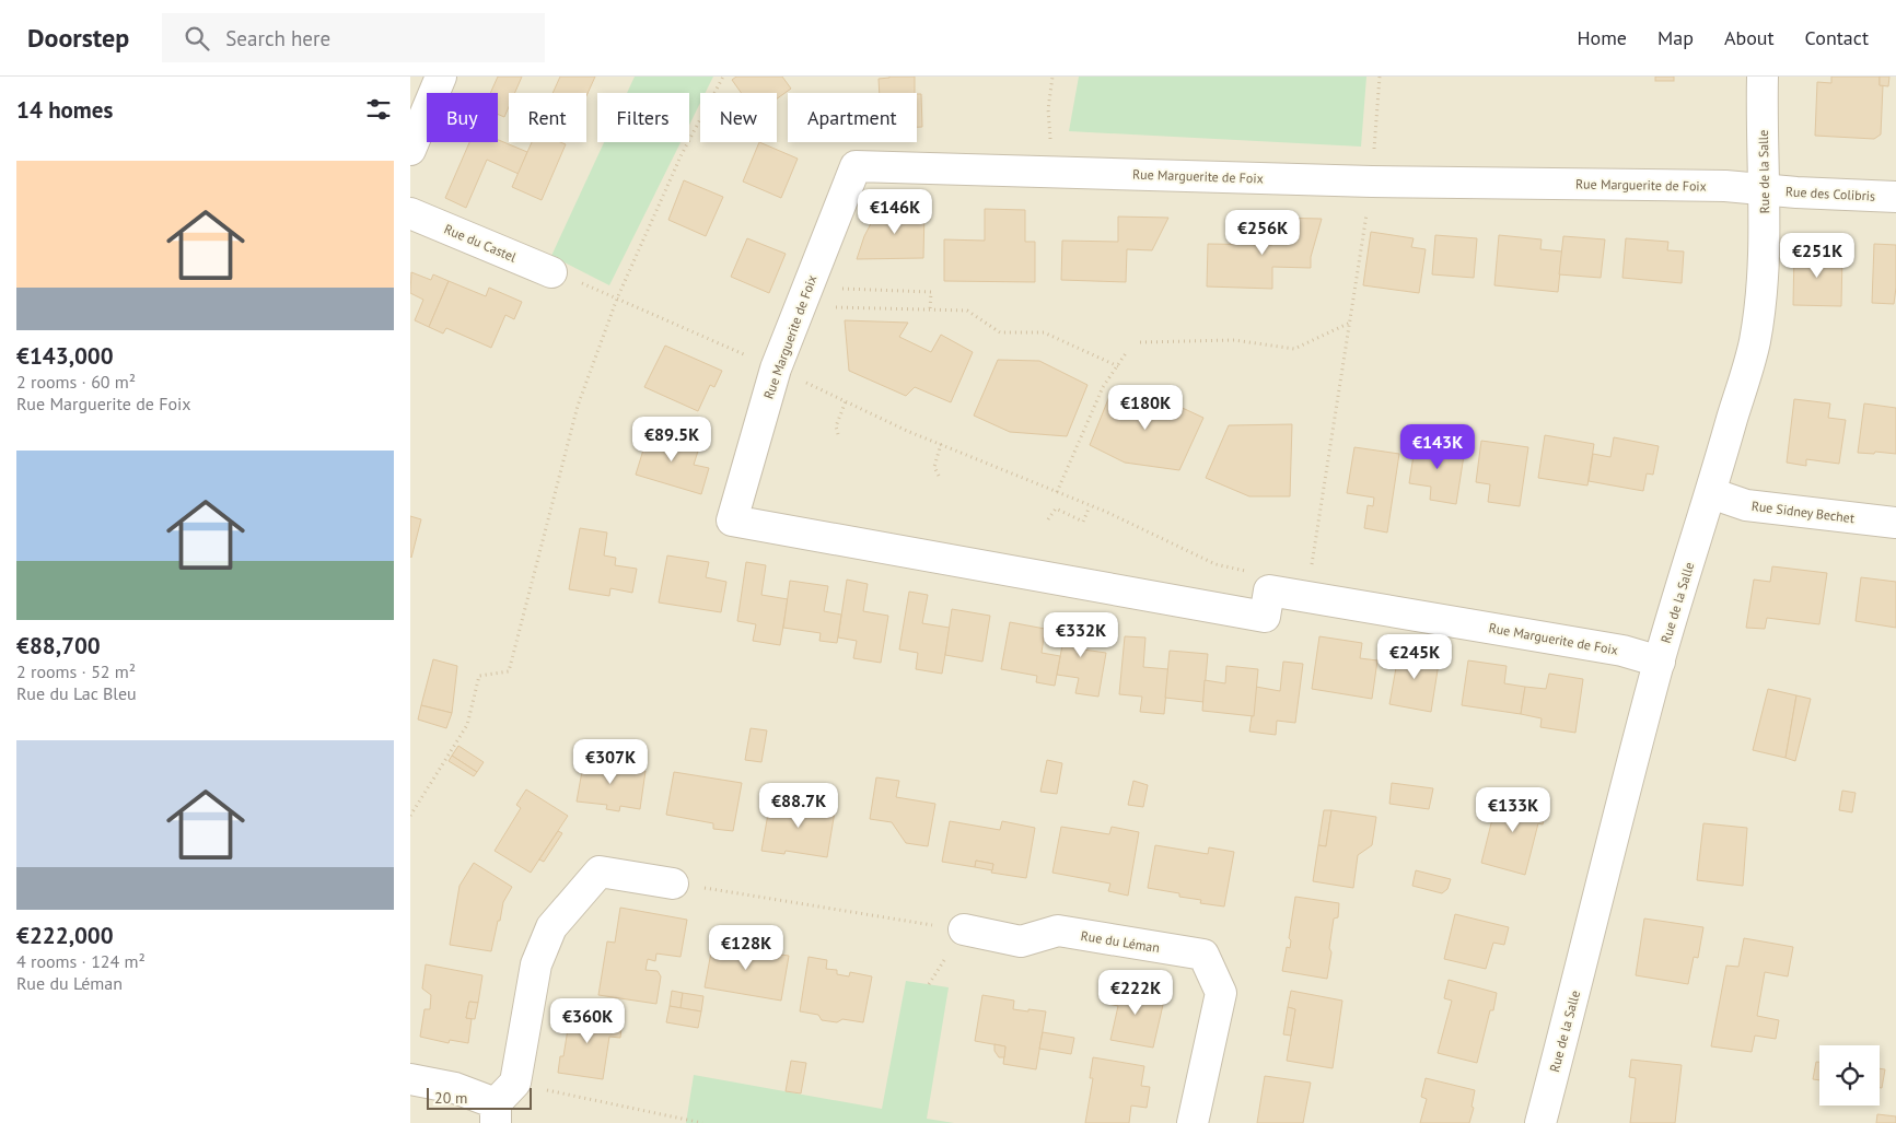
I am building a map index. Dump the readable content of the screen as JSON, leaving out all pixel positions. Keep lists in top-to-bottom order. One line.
{"streets":{"street":["Rue de la Salle","Rue Marguerite de Foix","Rue des Colibris","Rue du Castel","Rue Sidney Bechet","Rue du Léman"]},"crossings":[["Rue de la Salle","Rue Marguerite de Foix"],["Rue de la Salle","Rue des Colibris"],["Rue de la Salle","Rue Sidney Bechet"],["Rue Marguerite de Foix","Rue des Colibris"]],"scale_bar":"20 m","page":{"header":"Doorstep","search":"Search here","nav":["Home","Map","About","Contact"],"heading":"14 homes","chip":["Buy","Rent","Filters","New","Apartment"],"list":[{"name":"€143,000","note":"2 rooms · 60 m² · Rue Marguerite de Foix"},{"name":"€88,700","note":"2 rooms · 52 m² · Rue du Lac Bleu"},{"name":"€222,000","note":"4 rooms · 124 m² · Rue du Léman"}],"price":["€146K","€256K","€251K","€180K","€89.5K","€143K","€332K","€245K","€307K","€88.7K","€133K","€128K","€222K","€360K"],"scale":"20 m"}}
